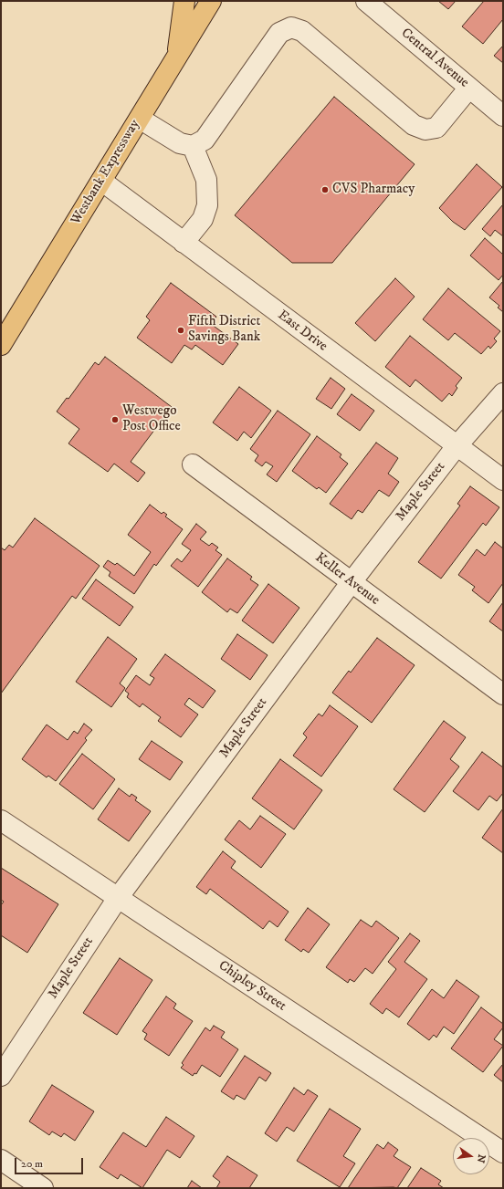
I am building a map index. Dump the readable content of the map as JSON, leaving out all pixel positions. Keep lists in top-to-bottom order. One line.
{"streets":{"highway":["Westbank Expressway"],"street":["Central Avenue","East Drive","Maple Street","Keller Avenue","Chipley Street"]},"crossings":[["Westbank Expressway","East Drive"],["East Drive","Maple Street"],["Maple Street","Keller Avenue"],["Maple Street","Chipley Street"]],"places":["CVS Pharmacy","Fifth District Savings Bank","Westwego Post Office"],"scale_bar":"20 m","north":"right"}
